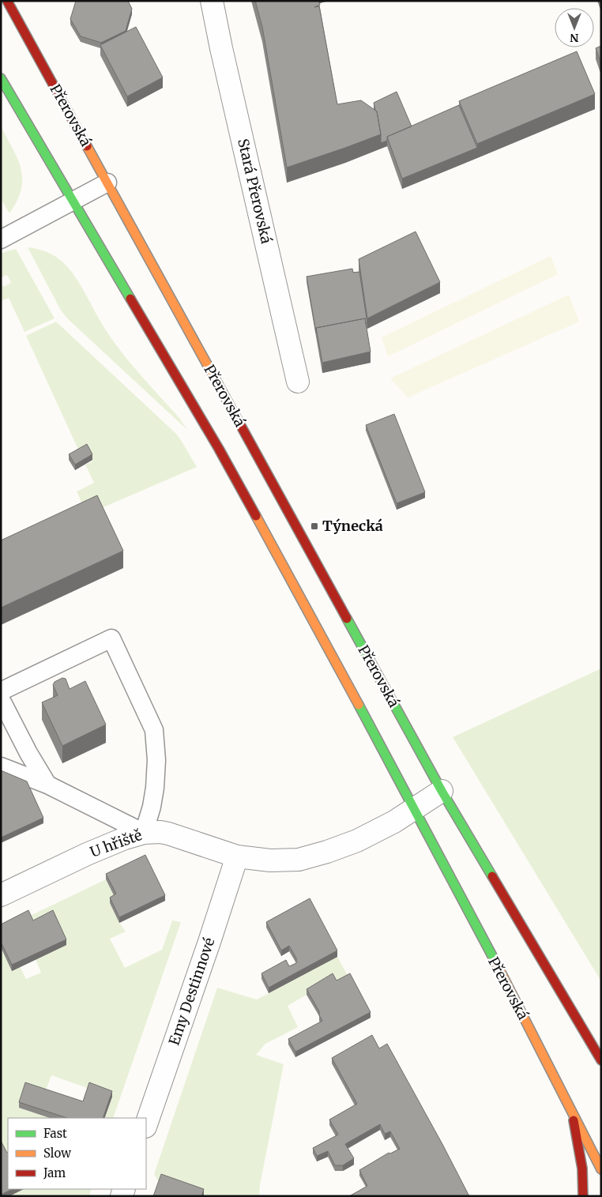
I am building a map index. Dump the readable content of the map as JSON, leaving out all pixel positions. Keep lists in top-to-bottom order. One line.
{"streets":{"main road":["Přerovská"],"street":["Stará Přerovská","U hřiště","Emy Destinnové"]},"crossings":[["U hřiště","Emy Destinnové"]],"places":{"transit":["Týnecká"]},"legend":["Fast","Slow","Jam"],"north":"bottom"}
